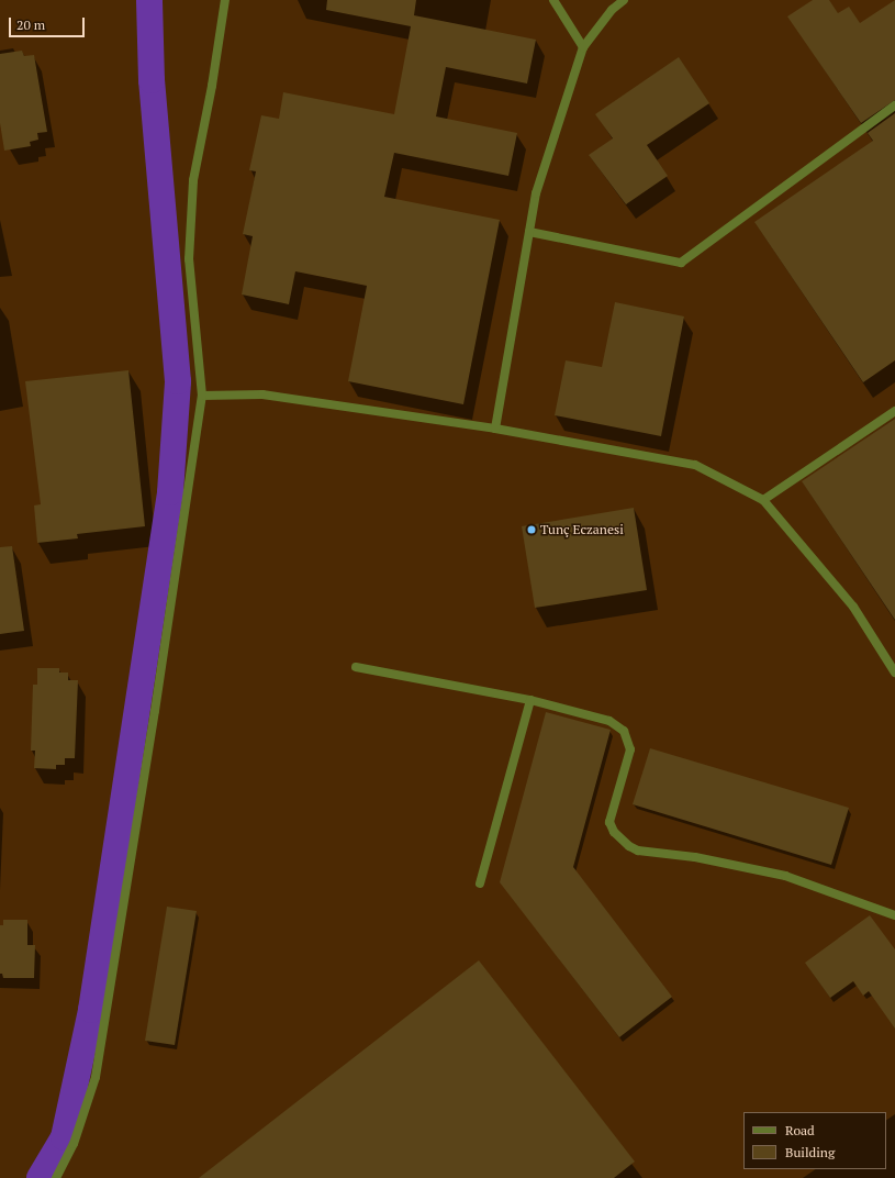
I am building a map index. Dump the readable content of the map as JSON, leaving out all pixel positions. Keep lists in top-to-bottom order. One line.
{"places":["Tunç Eczanesi"],"legend":["Road","Building"],"scale_bar":"20 m"}
